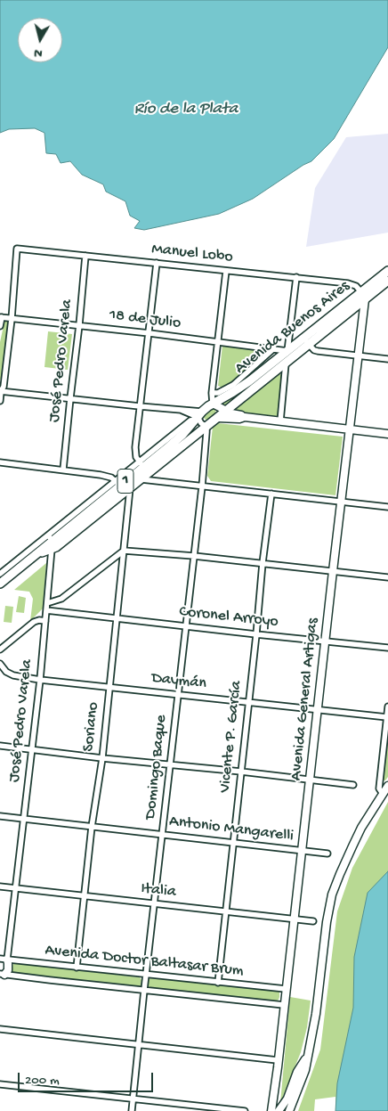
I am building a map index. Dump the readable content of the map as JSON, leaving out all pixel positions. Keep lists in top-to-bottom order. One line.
{"streets":{"main road":["Avenida Buenos Aires","1"],"street":["Manuel Lobo","18 de Julio","José Pedro Varela","Coronel Arroyo","Daymán","Avenida General Artigas","Soriano","Vicente P. García","Domingo Baque","Antonio Mangarelli","Italia","Avenida Doctor Baltasar Brum"]},"crossings":[["Manuel Lobo","18 de Julio"],["Manuel Lobo","Avenida Buenos Aires"],["Manuel Lobo","José Pedro Varela"],["Manuel Lobo","Avenida General Artigas"],["18 de Julio","Avenida Buenos Aires"],["18 de Julio","José Pedro Varela"],["Avenida Buenos Aires","1"],["Avenida Buenos Aires","Avenida General Artigas"],["José Pedro Varela","1"],["José Pedro Varela","Coronel Arroyo"],["José Pedro Varela","Daymán"],["José Pedro Varela","Antonio Mangarelli"],["José Pedro Varela","Italia"],["José Pedro Varela","Avenida Doctor Baltasar Brum"],["1","Soriano"],["1","Domingo Baque"],["Coronel Arroyo","Avenida General Artigas"],["Coronel Arroyo","Soriano"],["Coronel Arroyo","Vicente P. García"],["Coronel Arroyo","Domingo Baque"],["Daymán","Avenida General Artigas"],["Daymán","Soriano"],["Daymán","Vicente P. García"],["Daymán","Domingo Baque"],["Avenida General Artigas","Antonio Mangarelli"],["Avenida General Artigas","Italia"],["Avenida General Artigas","Avenida Doctor Baltasar Brum"],["Soriano","Antonio Mangarelli"],["Soriano","Italia"],["Soriano","Avenida Doctor Baltasar Brum"],["Vicente P. García","Antonio Mangarelli"],["Vicente P. García","Italia"],["Vicente P. García","Avenida Doctor Baltasar Brum"],["Domingo Baque","Antonio Mangarelli"],["Domingo Baque","Italia"],["Domingo Baque","Avenida Doctor Baltasar Brum"]],"water":["Río de la Plata"],"scale_bar":"200 m","north":"bottom"}
